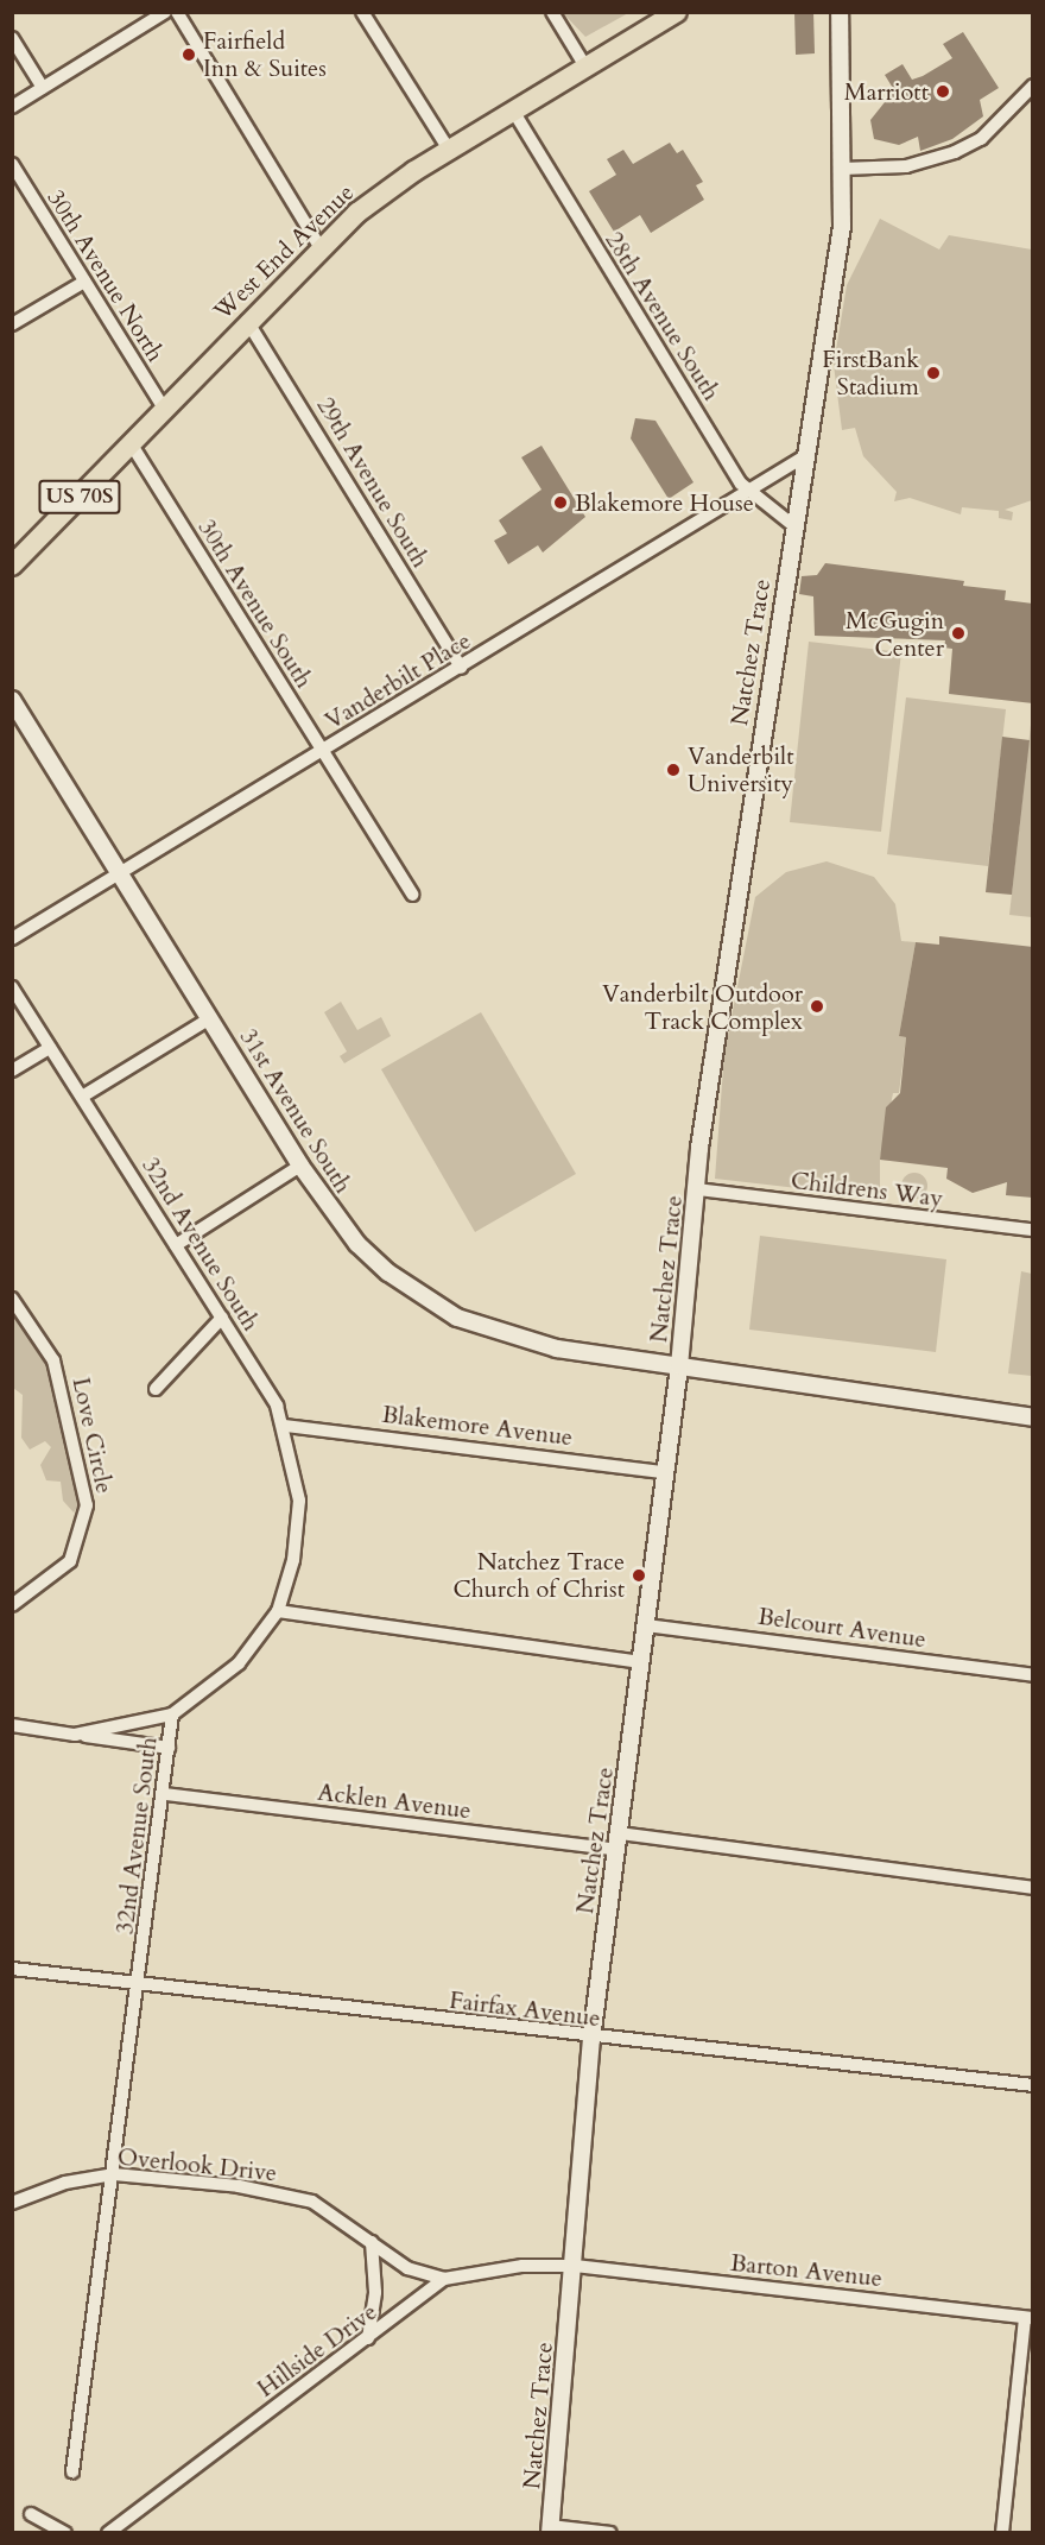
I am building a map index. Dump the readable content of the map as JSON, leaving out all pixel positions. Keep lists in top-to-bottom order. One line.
{"streets":{"main road":["West End Avenue","US 70S","Natchez Trace","31st Avenue South"],"street":["30th Avenue North","28th Avenue South","29th Avenue South","30th Avenue South","Vanderbilt Place","Childrens Way","32nd Avenue South","Blakemore Avenue","Love Circle","Belcourt Avenue","Acklen Avenue","Fairfax Avenue","Overlook Drive","Barton Avenue","Hillside Drive"]},"crossings":[["West End Avenue","30th Avenue North"],["West End Avenue","28th Avenue South"],["West End Avenue","29th Avenue South"],["West End Avenue","30th Avenue South"],["28th Avenue South","Natchez Trace"],["28th Avenue South","Vanderbilt Place"],["29th Avenue South","Vanderbilt Place"],["30th Avenue South","Vanderbilt Place"],["Natchez Trace","Vanderbilt Place"],["Natchez Trace","31st Avenue South"],["Natchez Trace","Childrens Way"],["Natchez Trace","Blakemore Avenue"],["Natchez Trace","Belcourt Avenue"],["Natchez Trace","Acklen Avenue"],["Natchez Trace","Fairfax Avenue"],["Natchez Trace","Barton Avenue"],["Natchez Trace","Hillside Drive"],["Vanderbilt Place","31st Avenue South"],["32nd Avenue South","Blakemore Avenue"],["32nd Avenue South","Acklen Avenue"],["32nd Avenue South","Fairfax Avenue"],["32nd Avenue South","Overlook Drive"],["Overlook Drive","Hillside Drive"],["Barton Avenue","Hillside Drive"]],"places":["Fairfield Inn & Suites","Marriott","FirstBank Stadium","Blakemore House","McGugin Center","Vanderbilt University","Vanderbilt Outdoor Track Complex","Natchez Trace Church of Christ"]}
